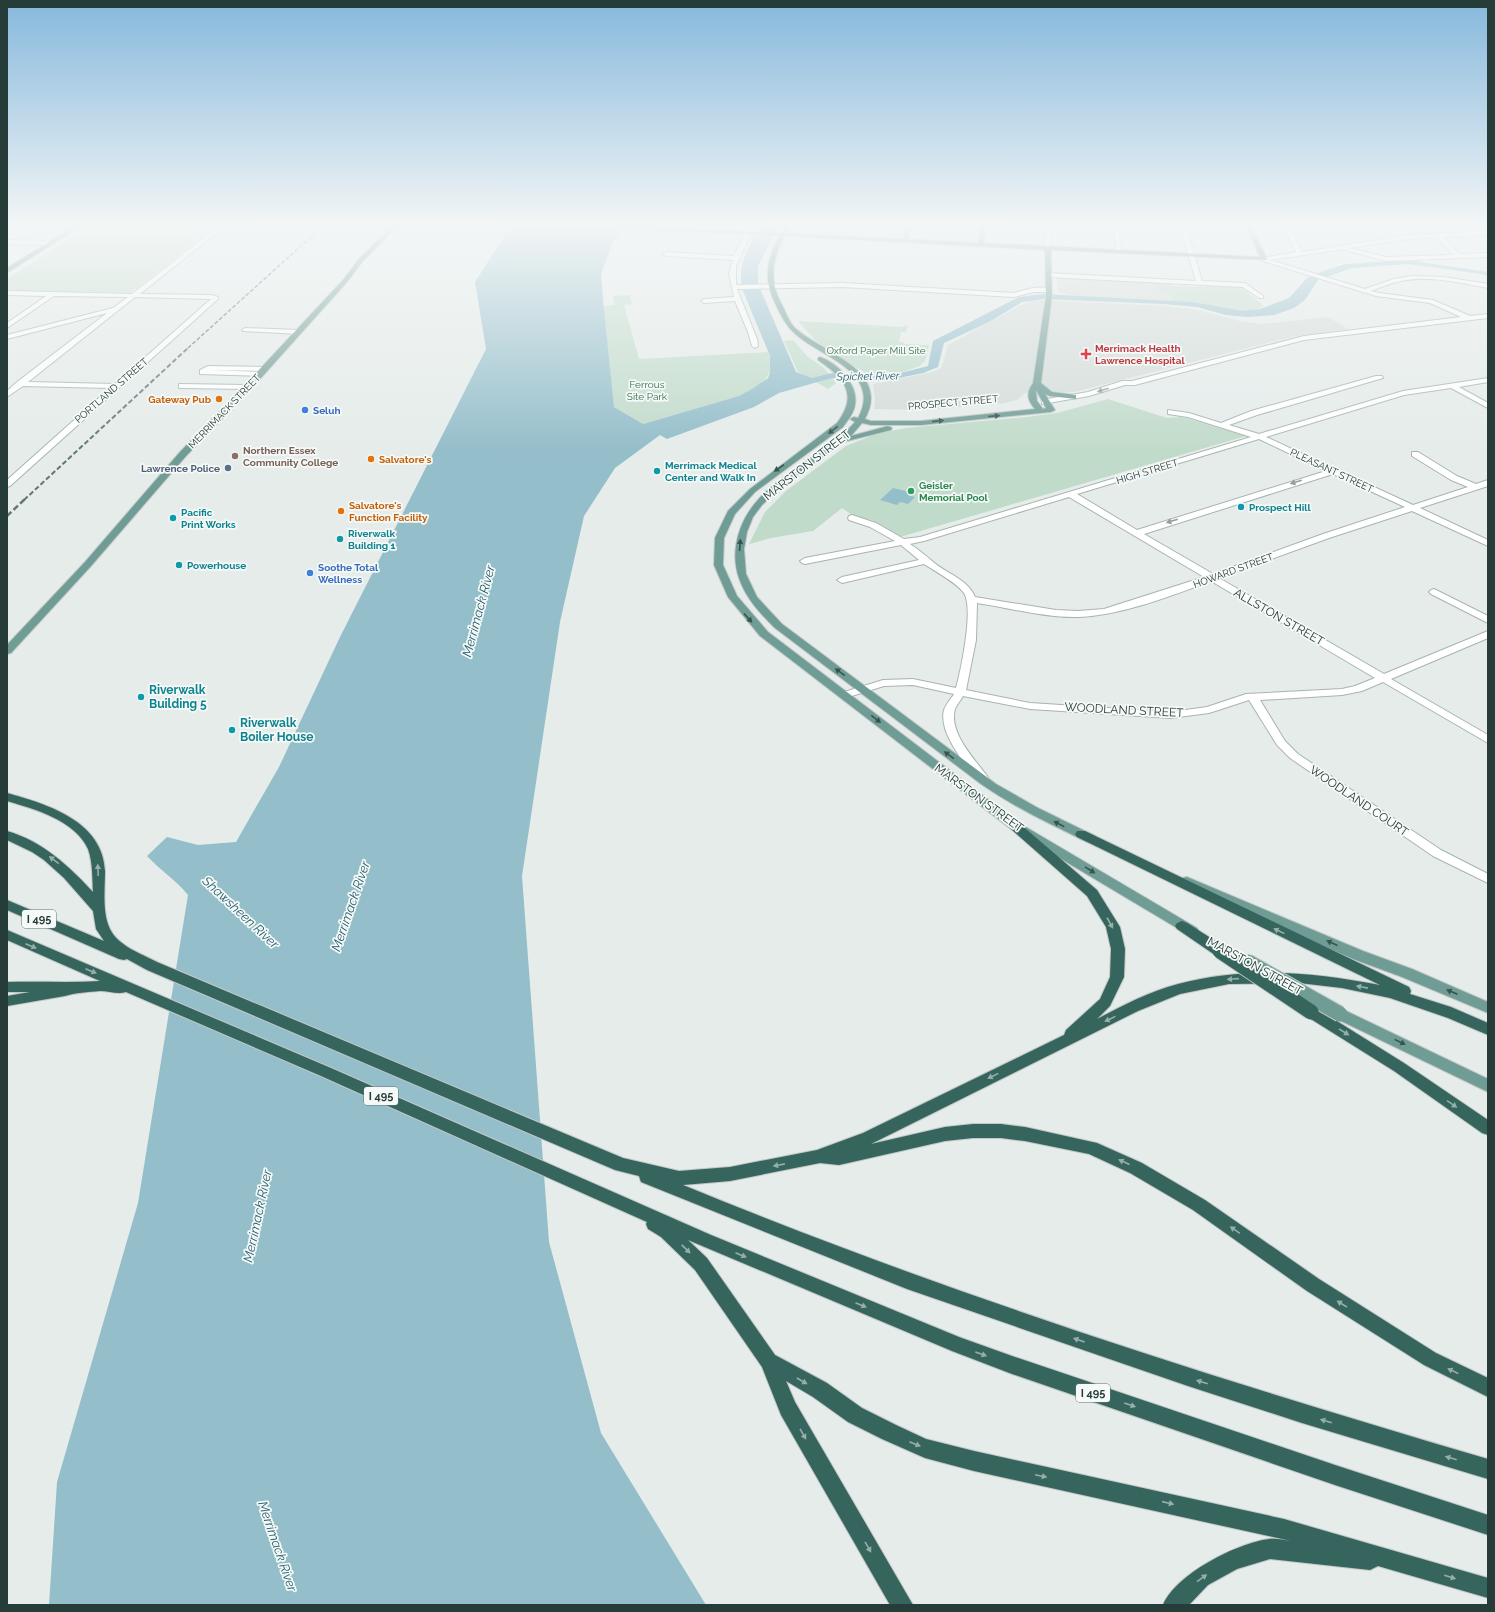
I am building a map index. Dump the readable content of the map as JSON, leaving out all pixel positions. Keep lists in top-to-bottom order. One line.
{"streets":{"highway":["I 495"],"main road":["PROSPECT STREET","MERRIMACK STREET","MARSTON STREET"],"street":["PORTLAND STREET","PLEASANT STREET","HIGH STREET","HOWARD STREET","ALLSTON STREET","WOODLAND STREET","WOODLAND COURT"]},"crossings":[["PROSPECT STREET","MARSTON STREET"],["MARSTON STREET","WOODLAND STREET"],["PLEASANT STREET","HIGH STREET"],["PLEASANT STREET","HOWARD STREET"],["HIGH STREET","ALLSTON STREET"],["HOWARD STREET","ALLSTON STREET"],["ALLSTON STREET","WOODLAND STREET"],["WOODLAND STREET","WOODLAND COURT"]],"water":["Spicket River","Merrimack River","Shawsheen River"],"parks":["Oxford Paper Mill Site","Ferrous Site Park"],"places":{"health":["Merrimack Health Lawrence Hospital"],"other":["Gateway Pub","Seluh","Northern Essex Community College","Salvatore's","Lawrence Police","Merrimack Medical Center and Walk In","Geisler Memorial Pool","Prospect Hill","Salvatore's Function Facility","Pacific Print Works","Riverwalk Building 1","Powerhouse","Soothe Total Wellness","Riverwalk Building 5","Riverwalk Boiler House"]}}
